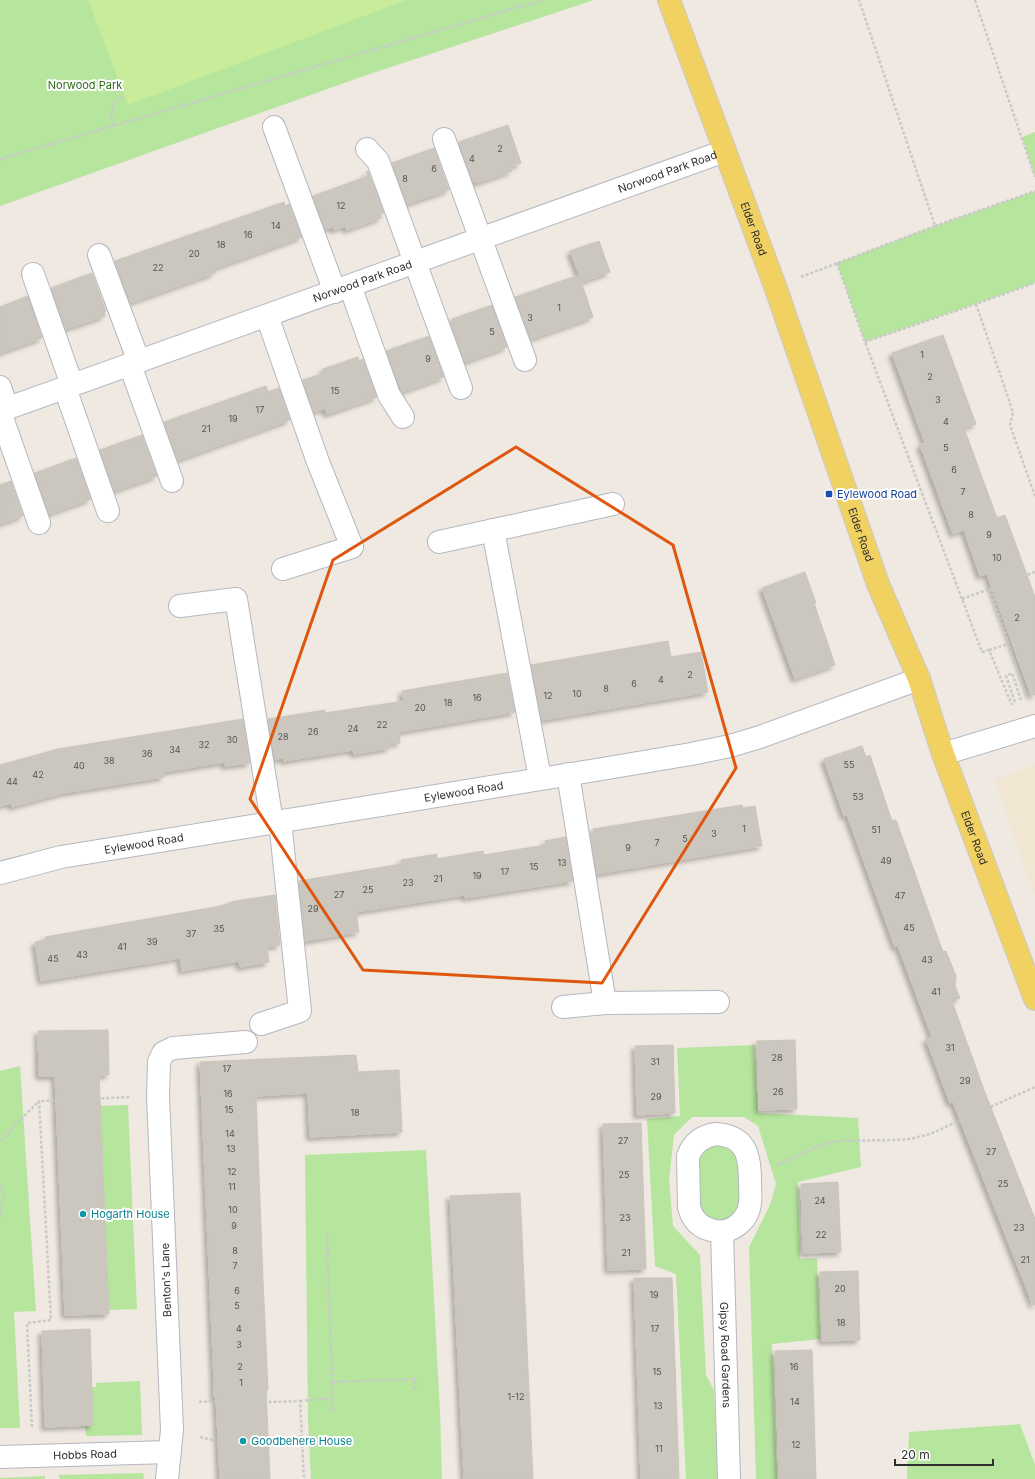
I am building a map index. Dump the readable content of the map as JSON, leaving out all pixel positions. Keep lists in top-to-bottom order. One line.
{"streets":{"main road":["Elder Road"],"street":["Norwood Park Road","Eylewood Road","Benton's Lane","Gipsy Road Gardens","Hobbs Road"]},"crossings":[["Norwood Park Road","Elder Road"],["Elder Road","Eylewood Road"],["Benton's Lane","Hobbs Road"]],"parks":["Norwood Park"],"places":{"transit":["Eylewood Road"],"other":["Hogarth House","Goodbehere House"]},"house_numbers":["2","4","6","8","12","14","16","18","20","22","1","3","5","1","9","2","15","3","17","19","4","21","5","6","7","8","9","10","2","2","4","6","8","10","12","16","18","20","22","24","26","28","30","32","34","36","38","55","40","42","44","53","1","51","3","5","7","9","49","13","15","17","19","21","23","25","27","47","29","45","35","37","39","41","43","45","43","41","31","28","31","17","29","26","16","29","15","18","14","27","13","27","12","25","25","11","24","10","23","9","23","22","8","21","21","7","20","6","19","5","18","4","17","3","2","16","15","1","1-12","14","13","12","11"],"scale_bar":"20 m"}
